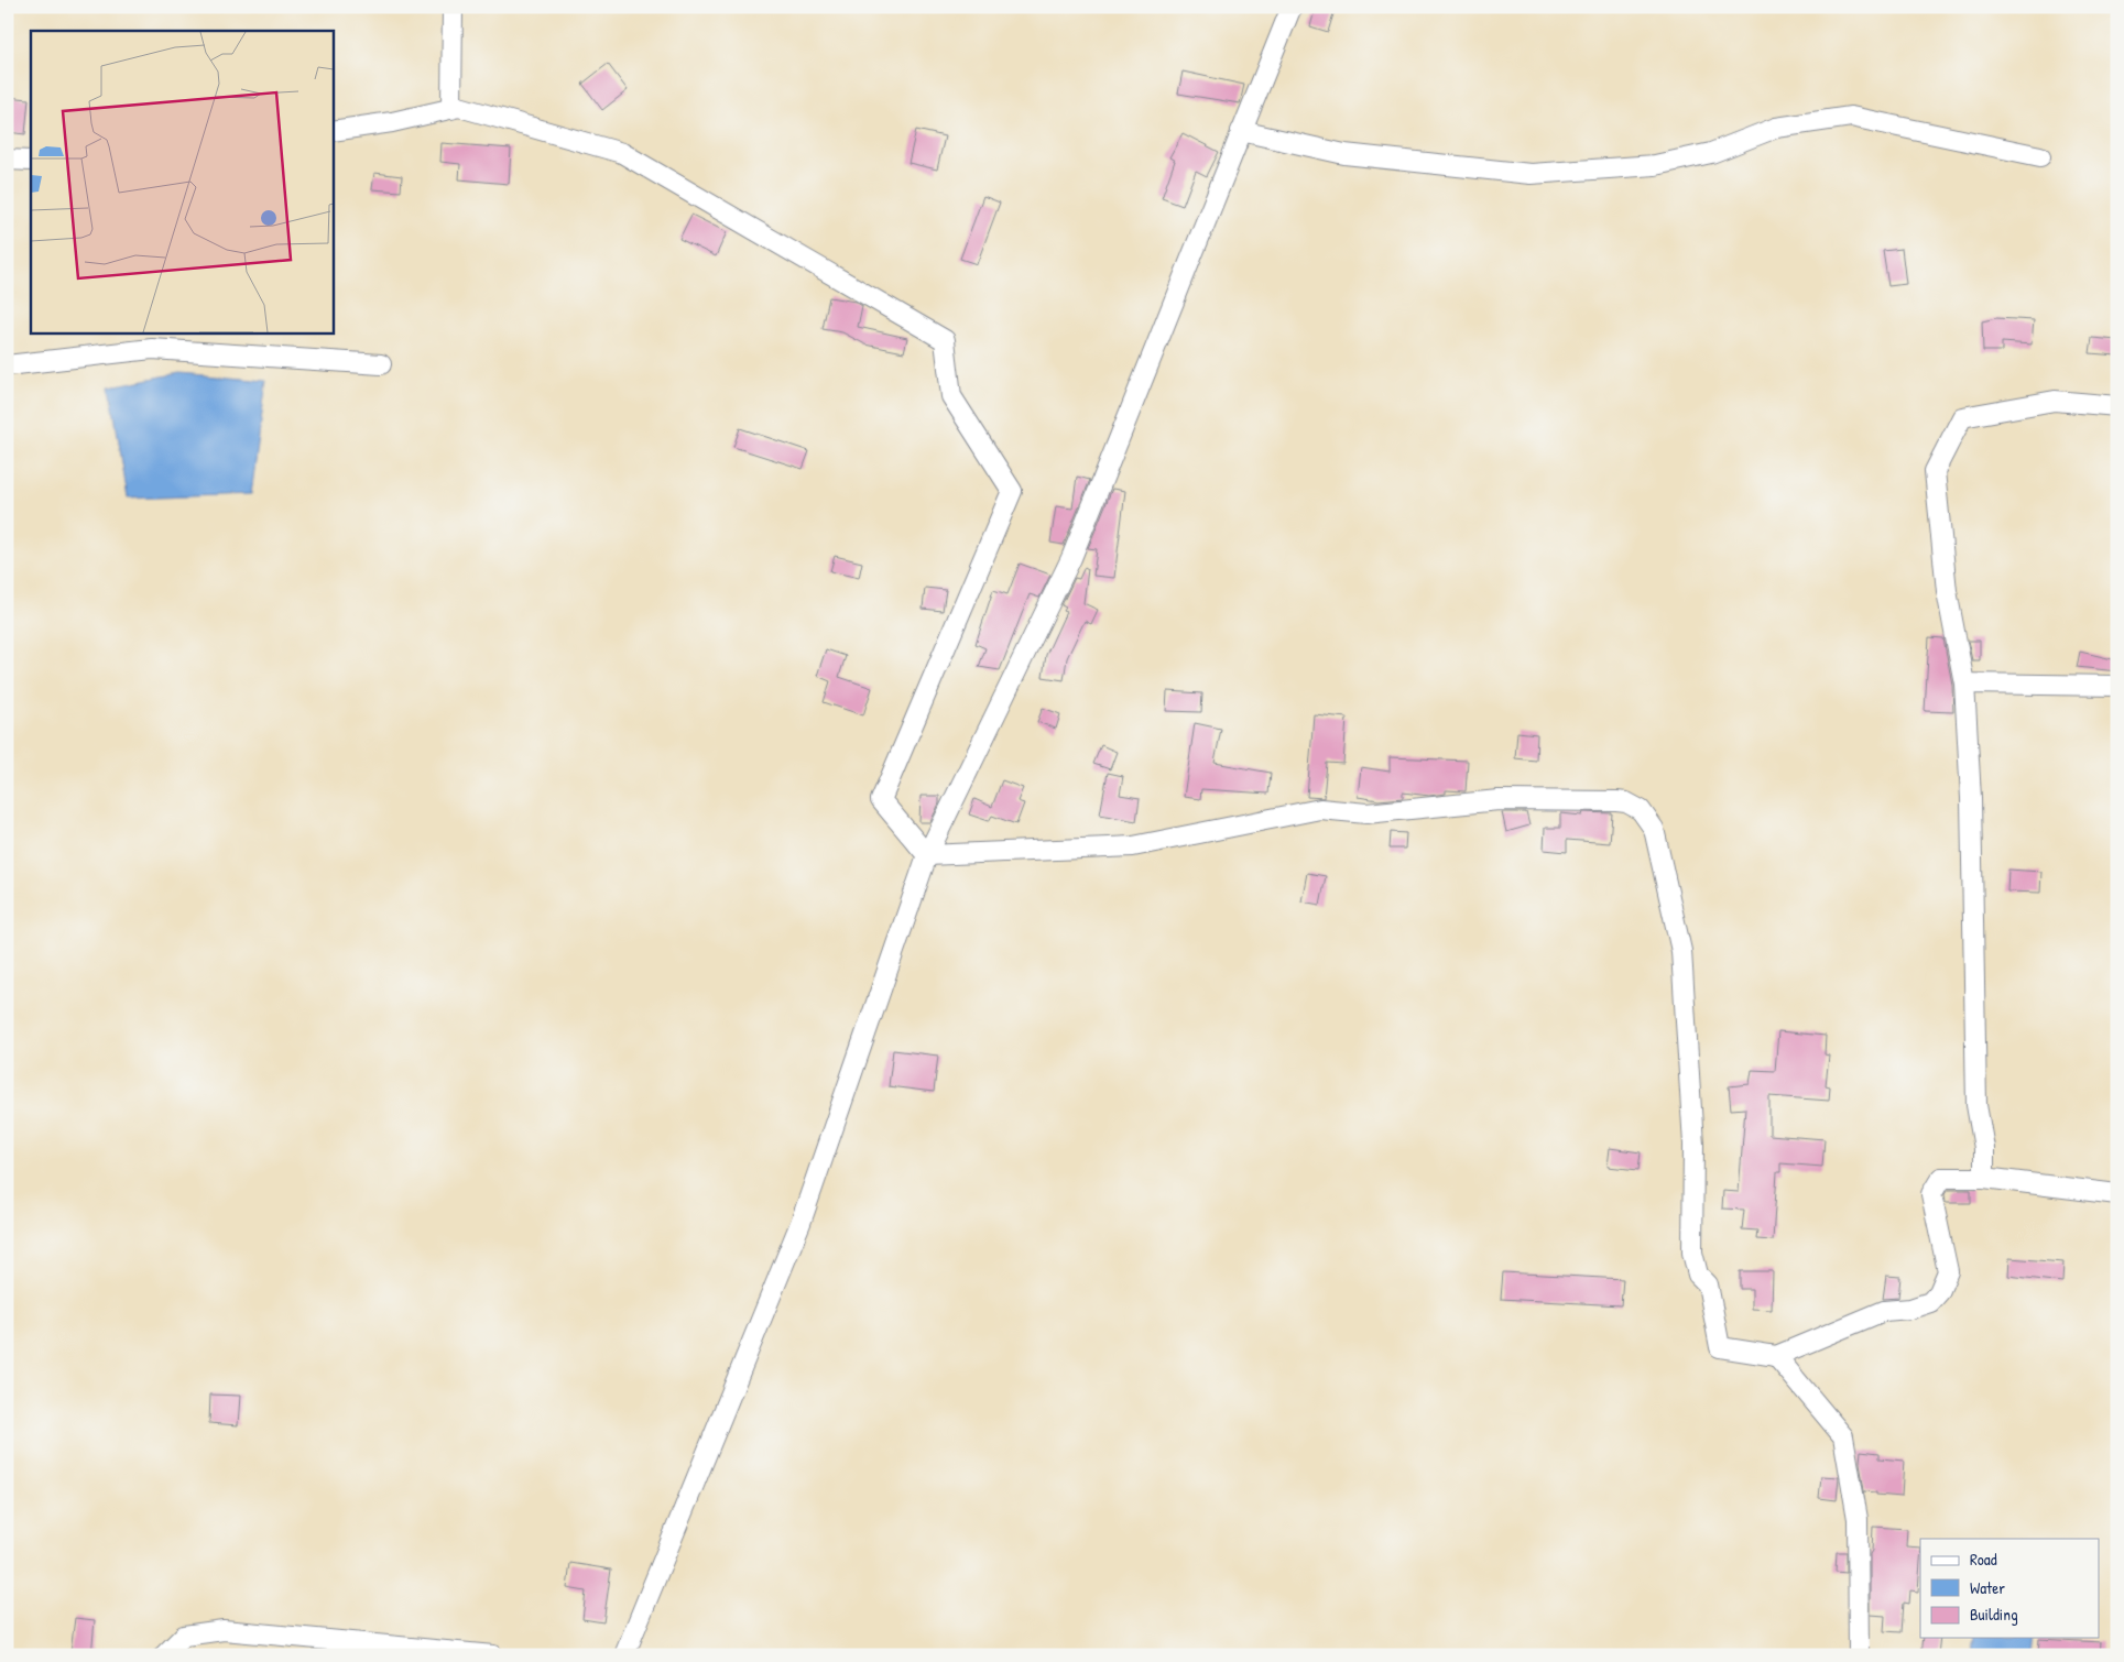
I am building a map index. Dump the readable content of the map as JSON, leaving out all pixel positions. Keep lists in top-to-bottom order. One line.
{"legend":["Road","Water","Building"]}
